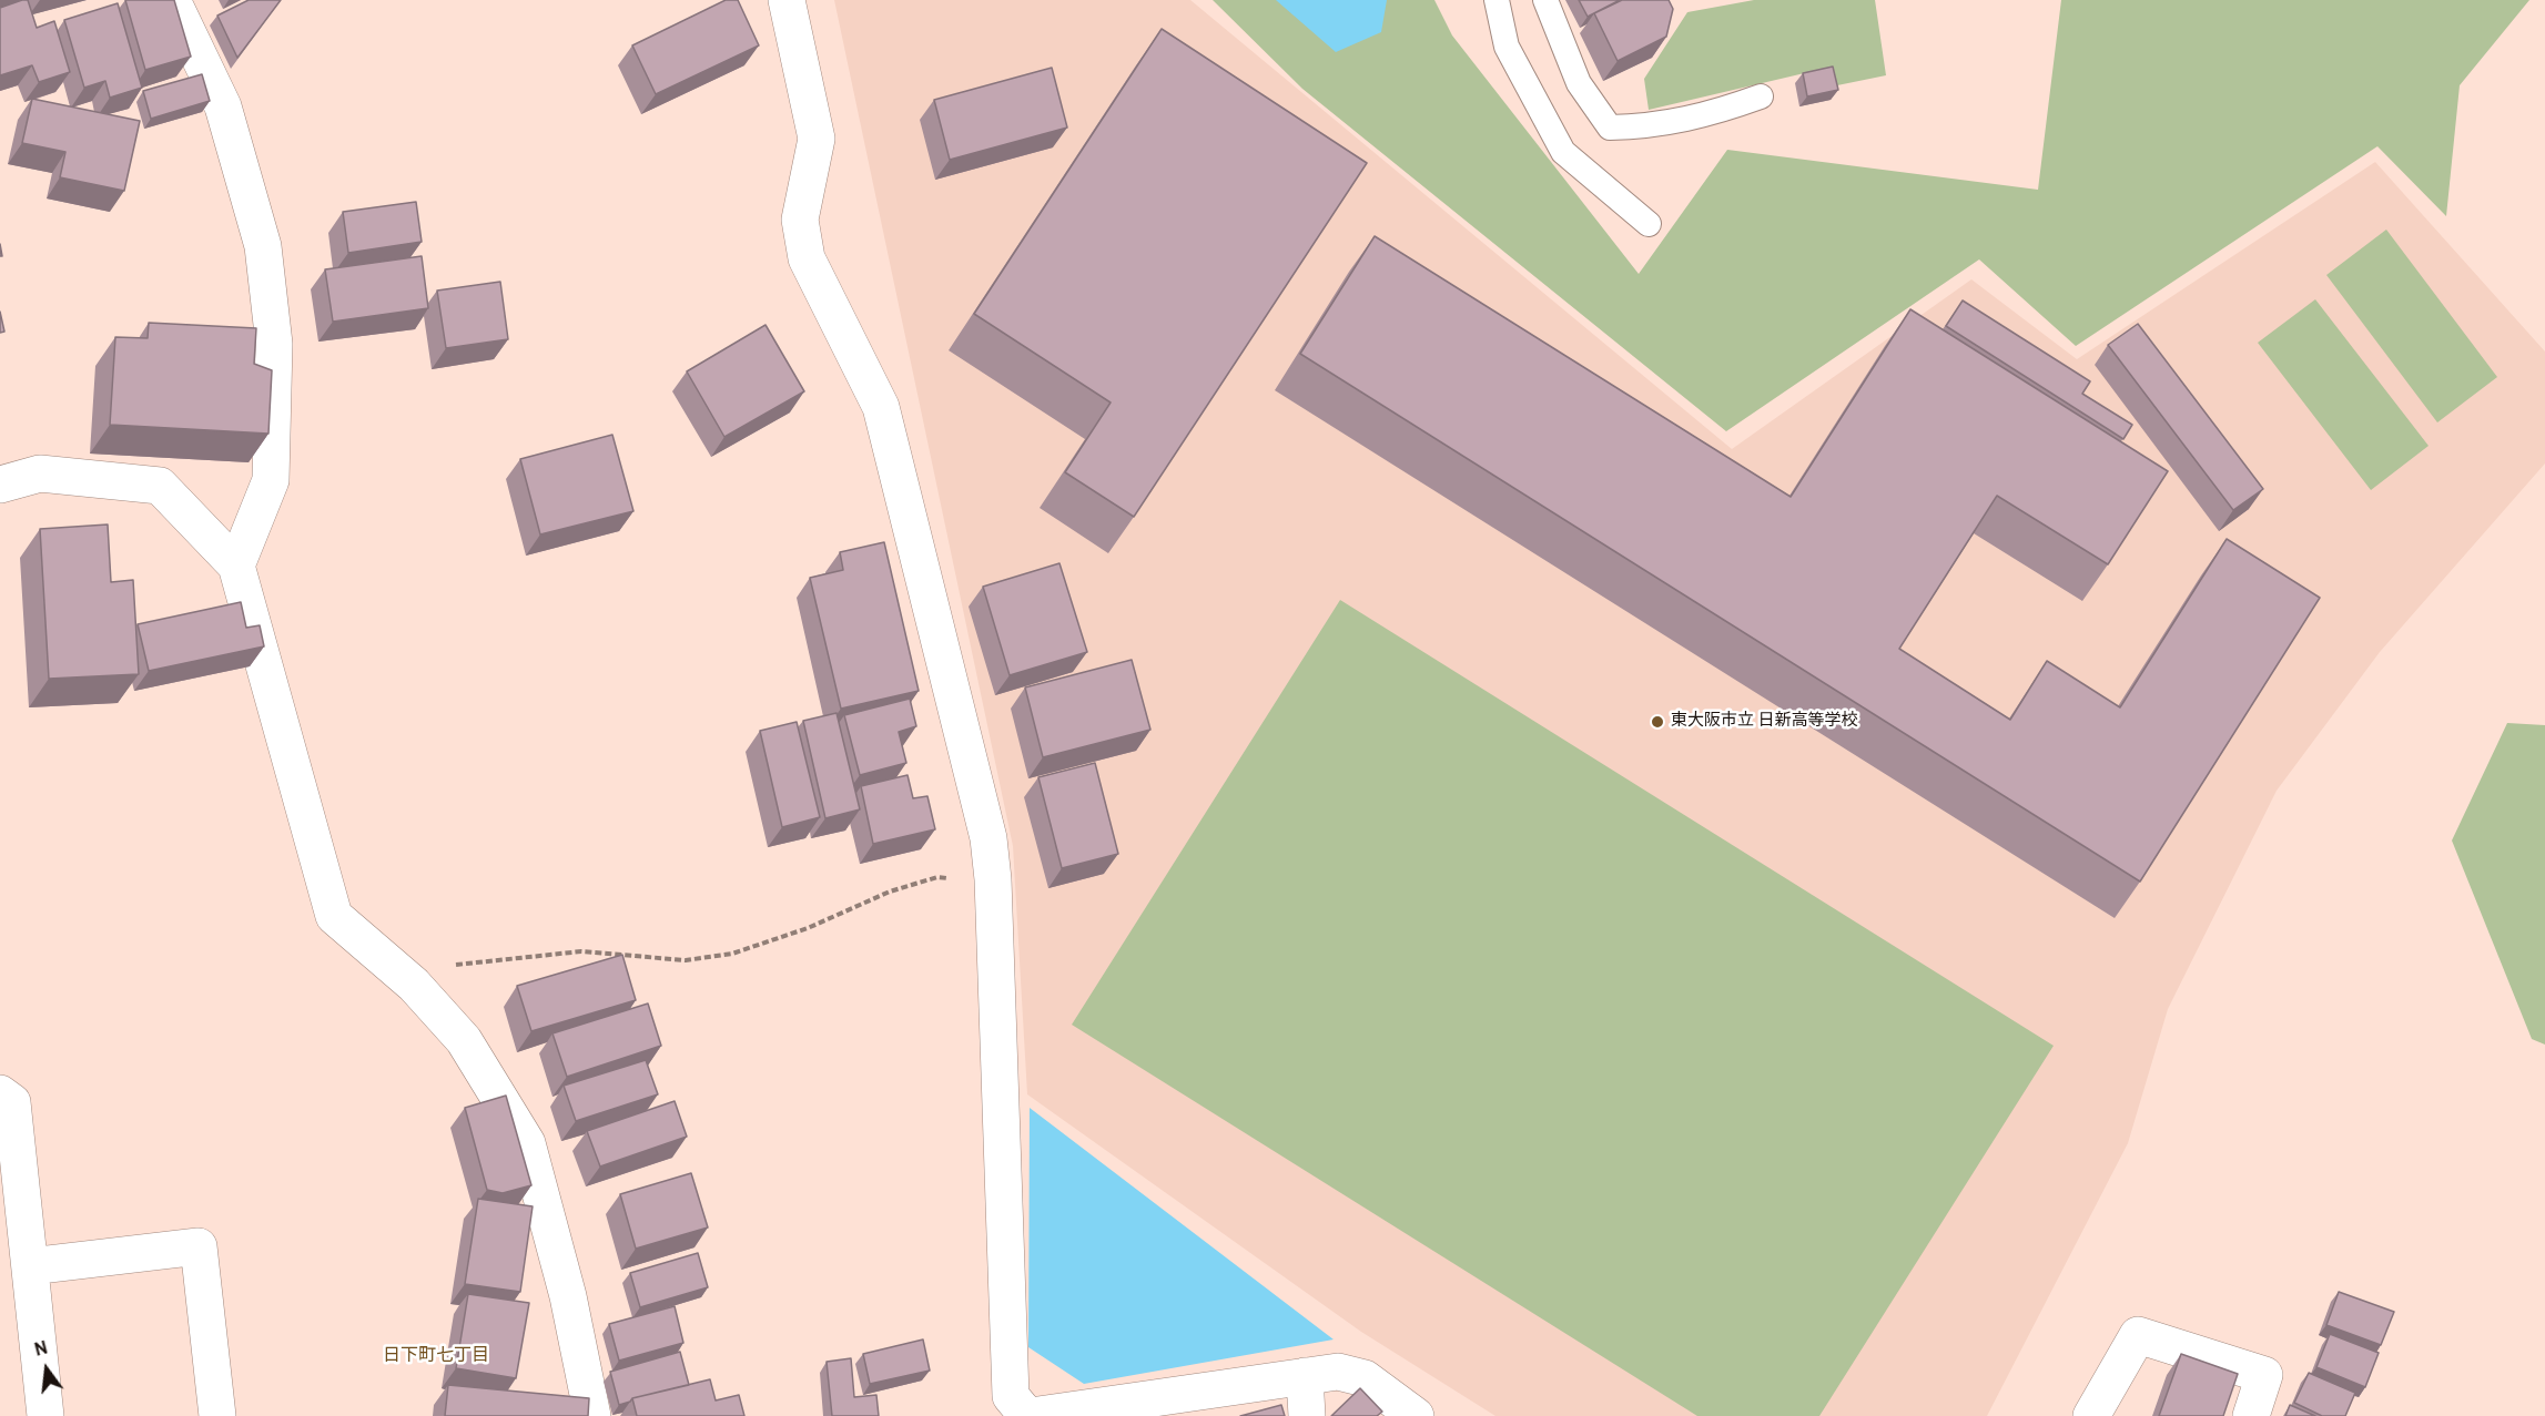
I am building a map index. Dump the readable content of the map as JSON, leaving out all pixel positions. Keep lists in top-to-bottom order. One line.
{"districts":["日下町七丁目"],"places":["東大阪市立 日新高等学校"],"north":"top"}
